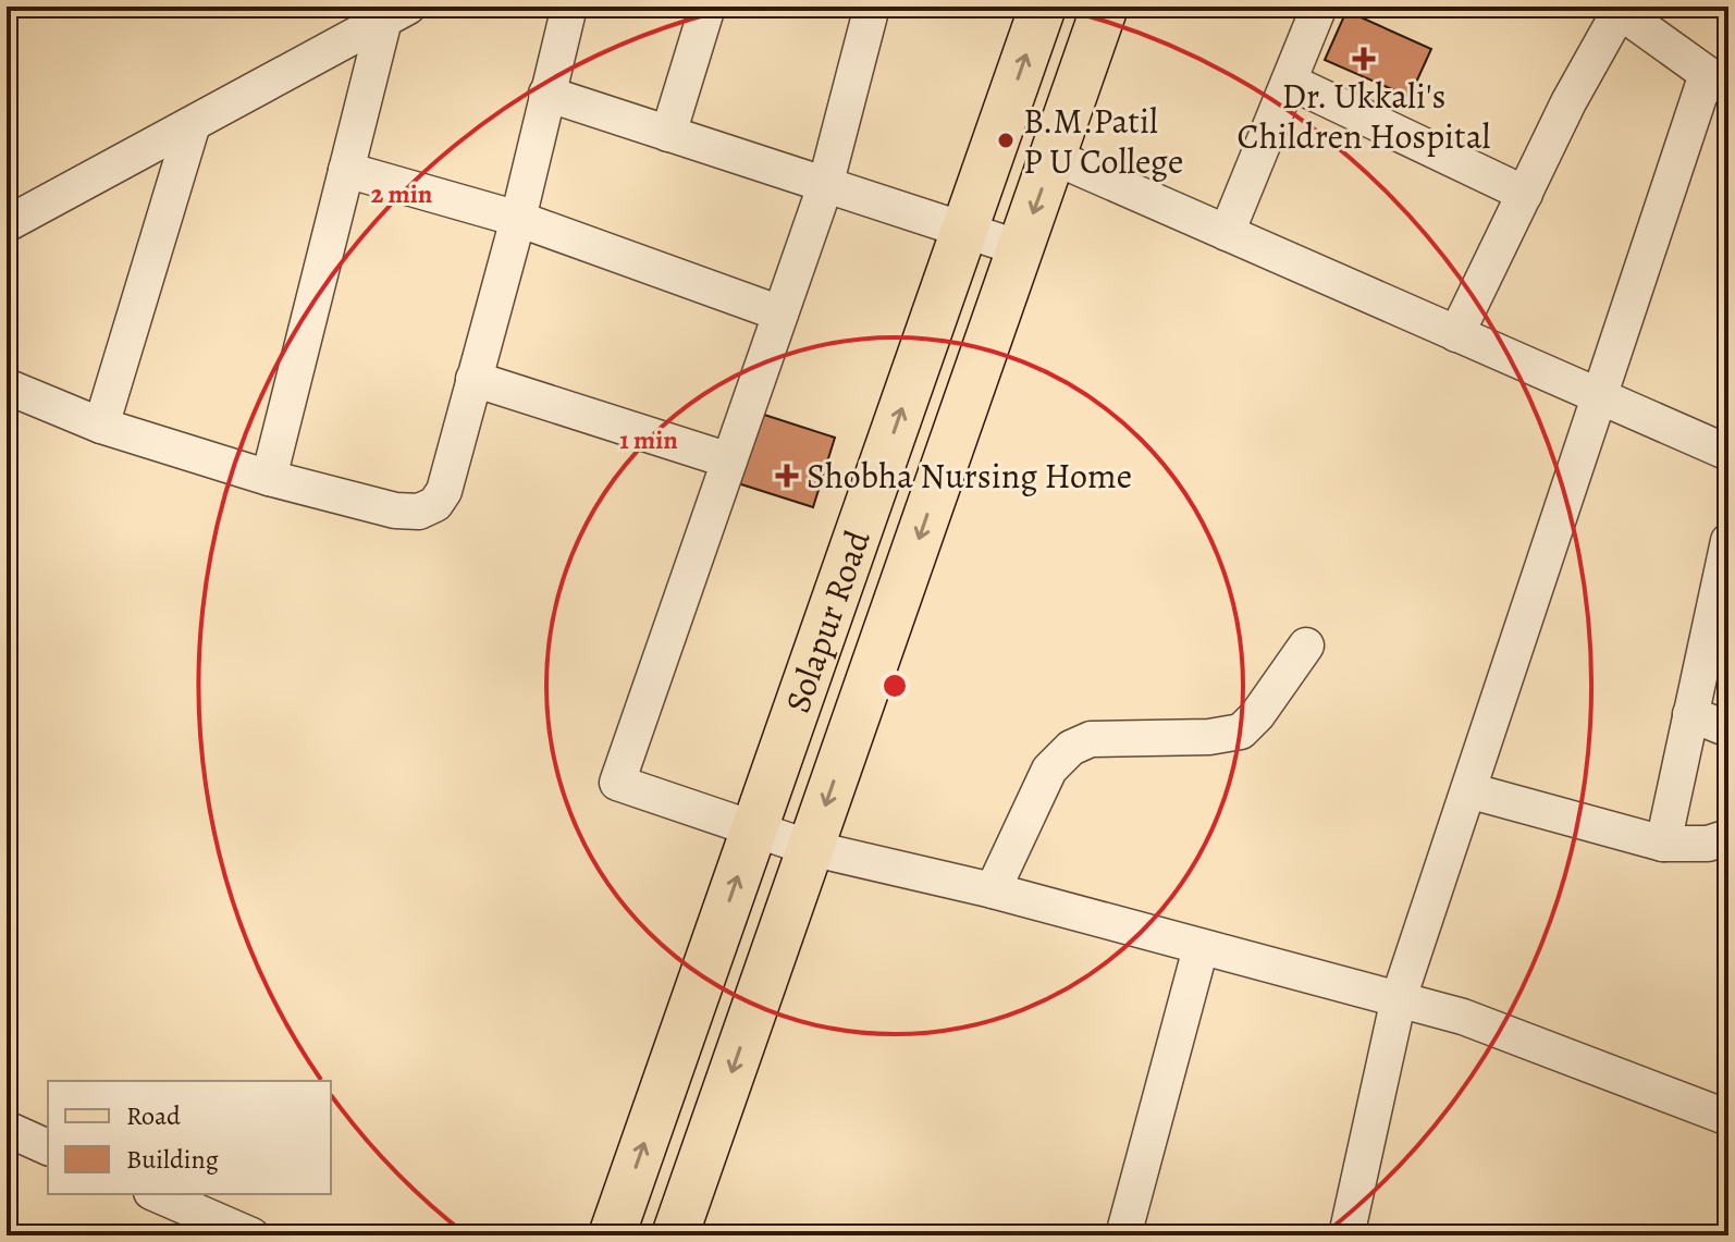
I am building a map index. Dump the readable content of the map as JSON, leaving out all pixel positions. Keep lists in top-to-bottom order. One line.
{"streets":{"main road":["Solapur Road"]},"places":{"health":["Dr. Ukkali's Children Hospital","Shobha Nursing Home"],"other":["B.M.Patil P U College"]},"legend":["Road","Building"],"rings":["2 min","1 min"]}
